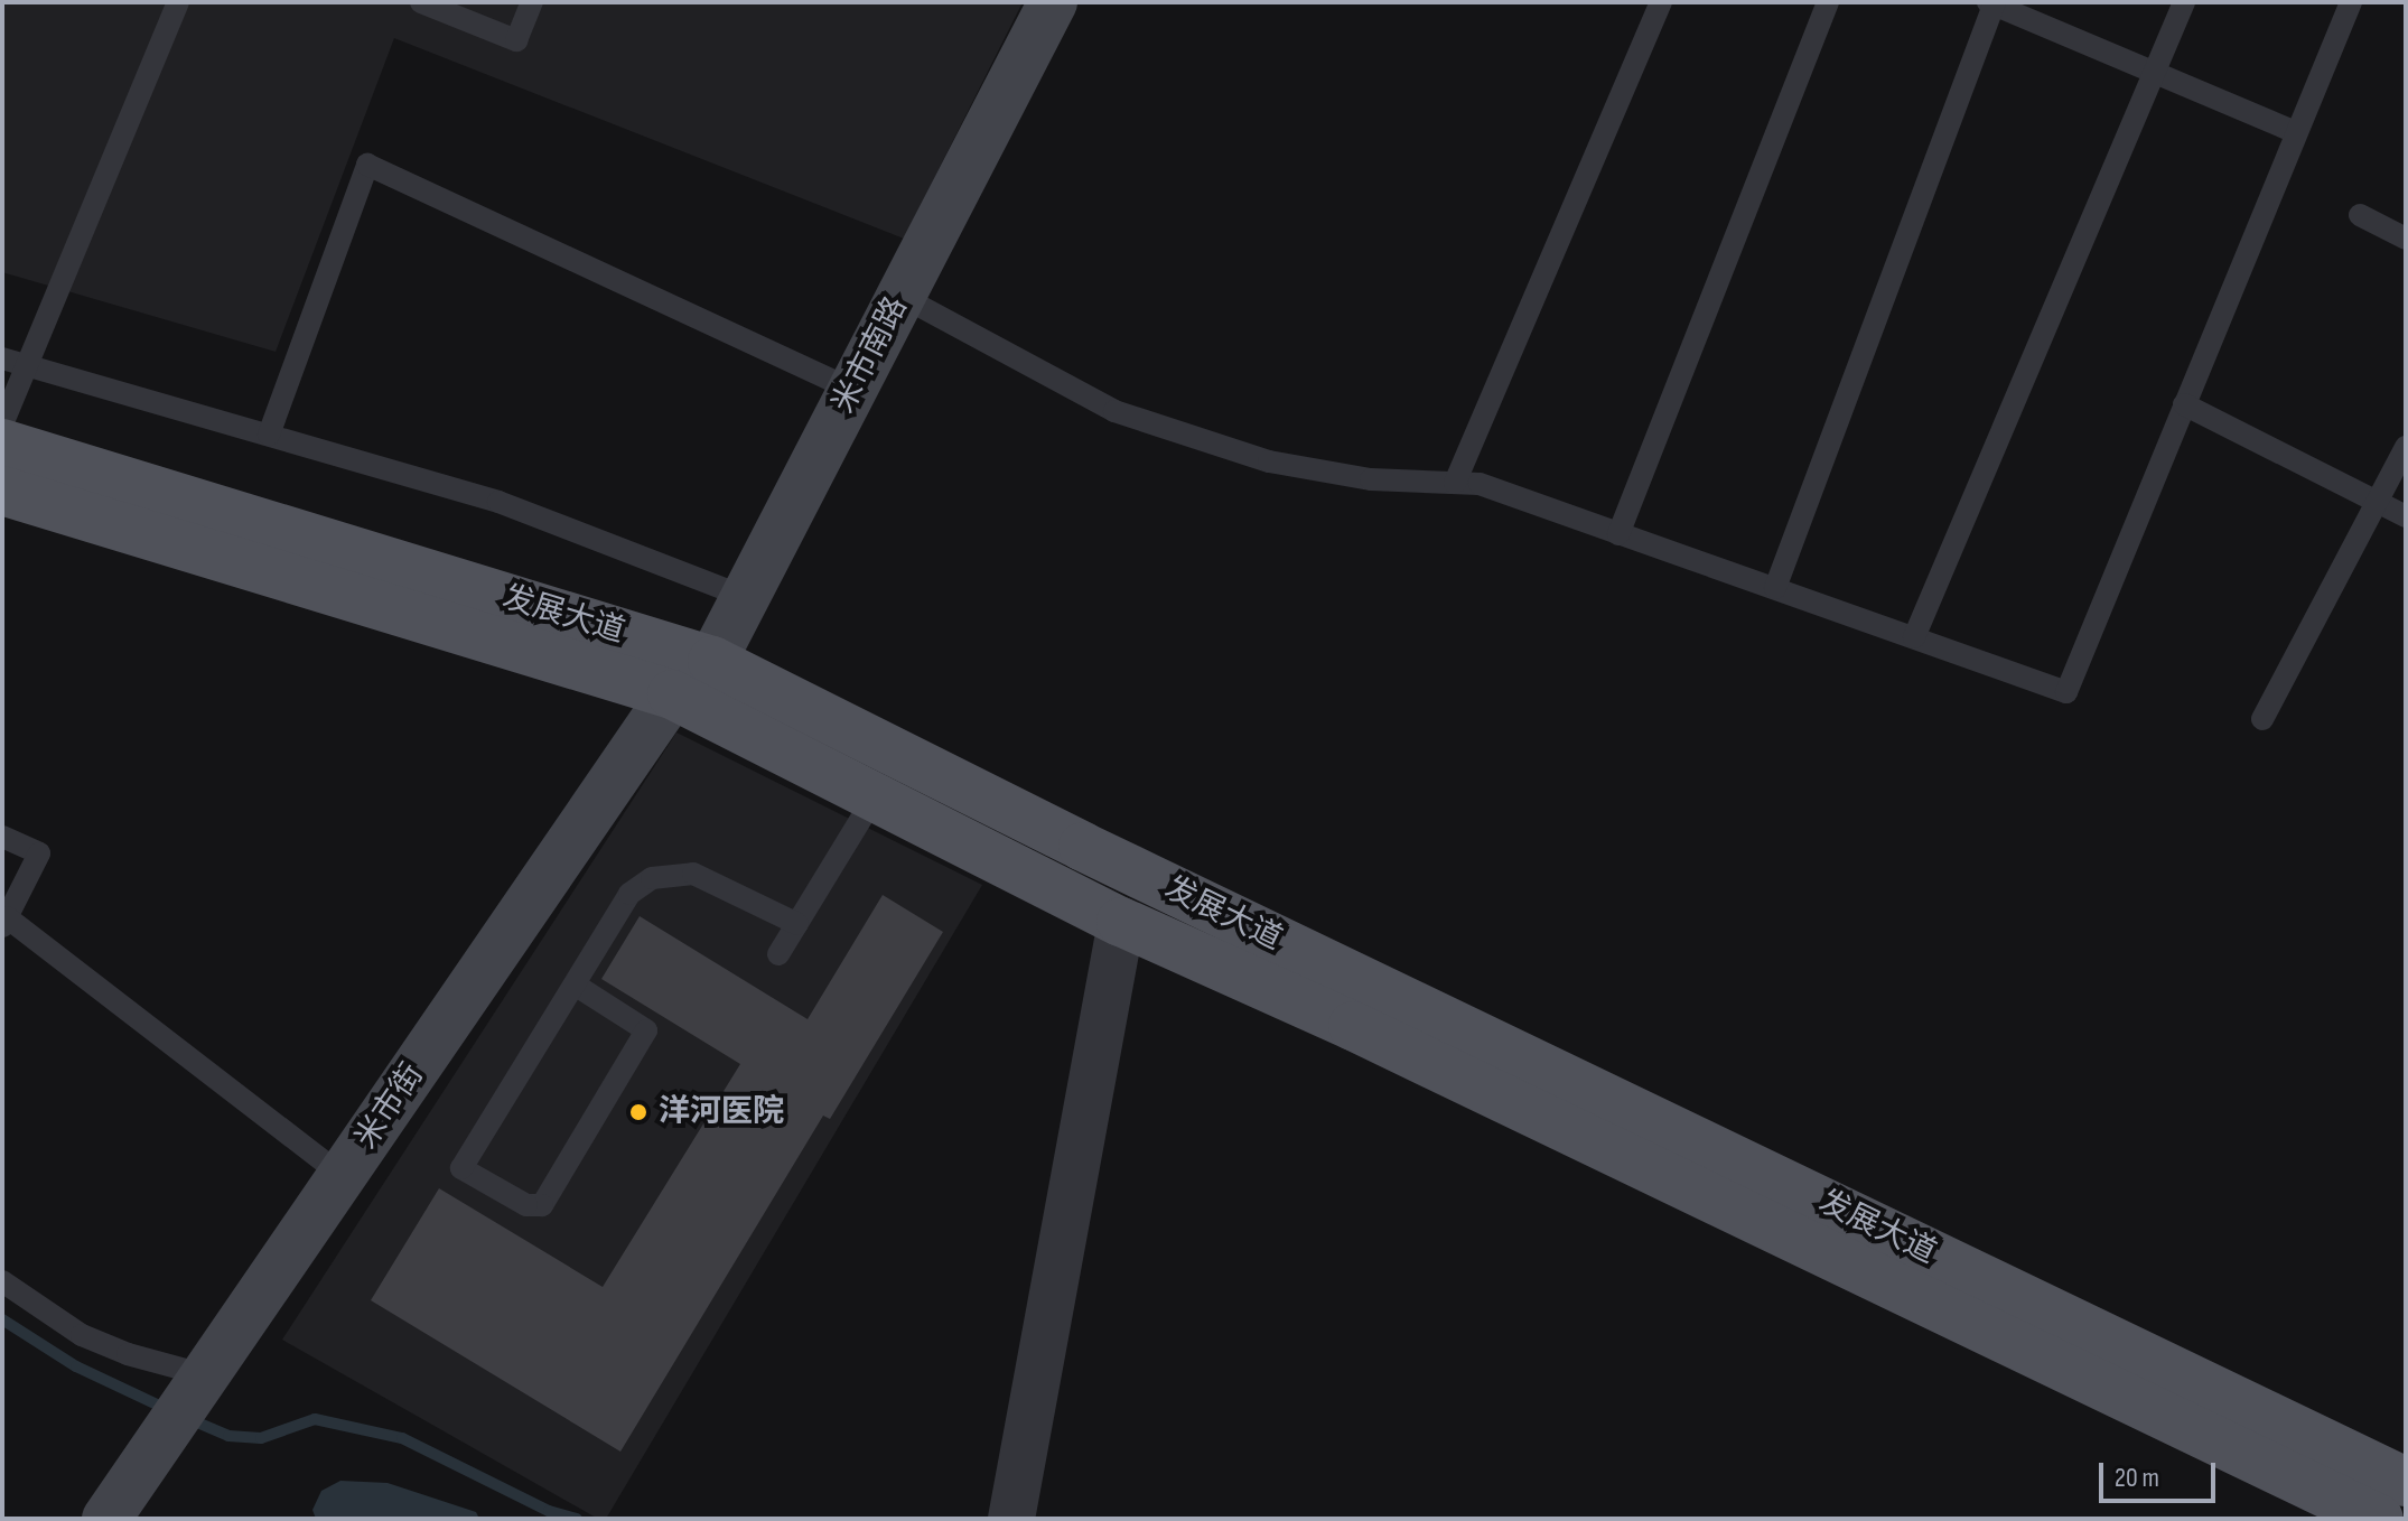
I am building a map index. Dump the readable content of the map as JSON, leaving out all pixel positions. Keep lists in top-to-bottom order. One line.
{"streets":{"main road":["发展大道"],"street":["米市南路","米市街"]},"crossings":[["米市南路","发展大道"],["米市南路","米市街"],["发展大道","米市街"]],"places":["洋河医院"],"scale_bar":"20 m"}
